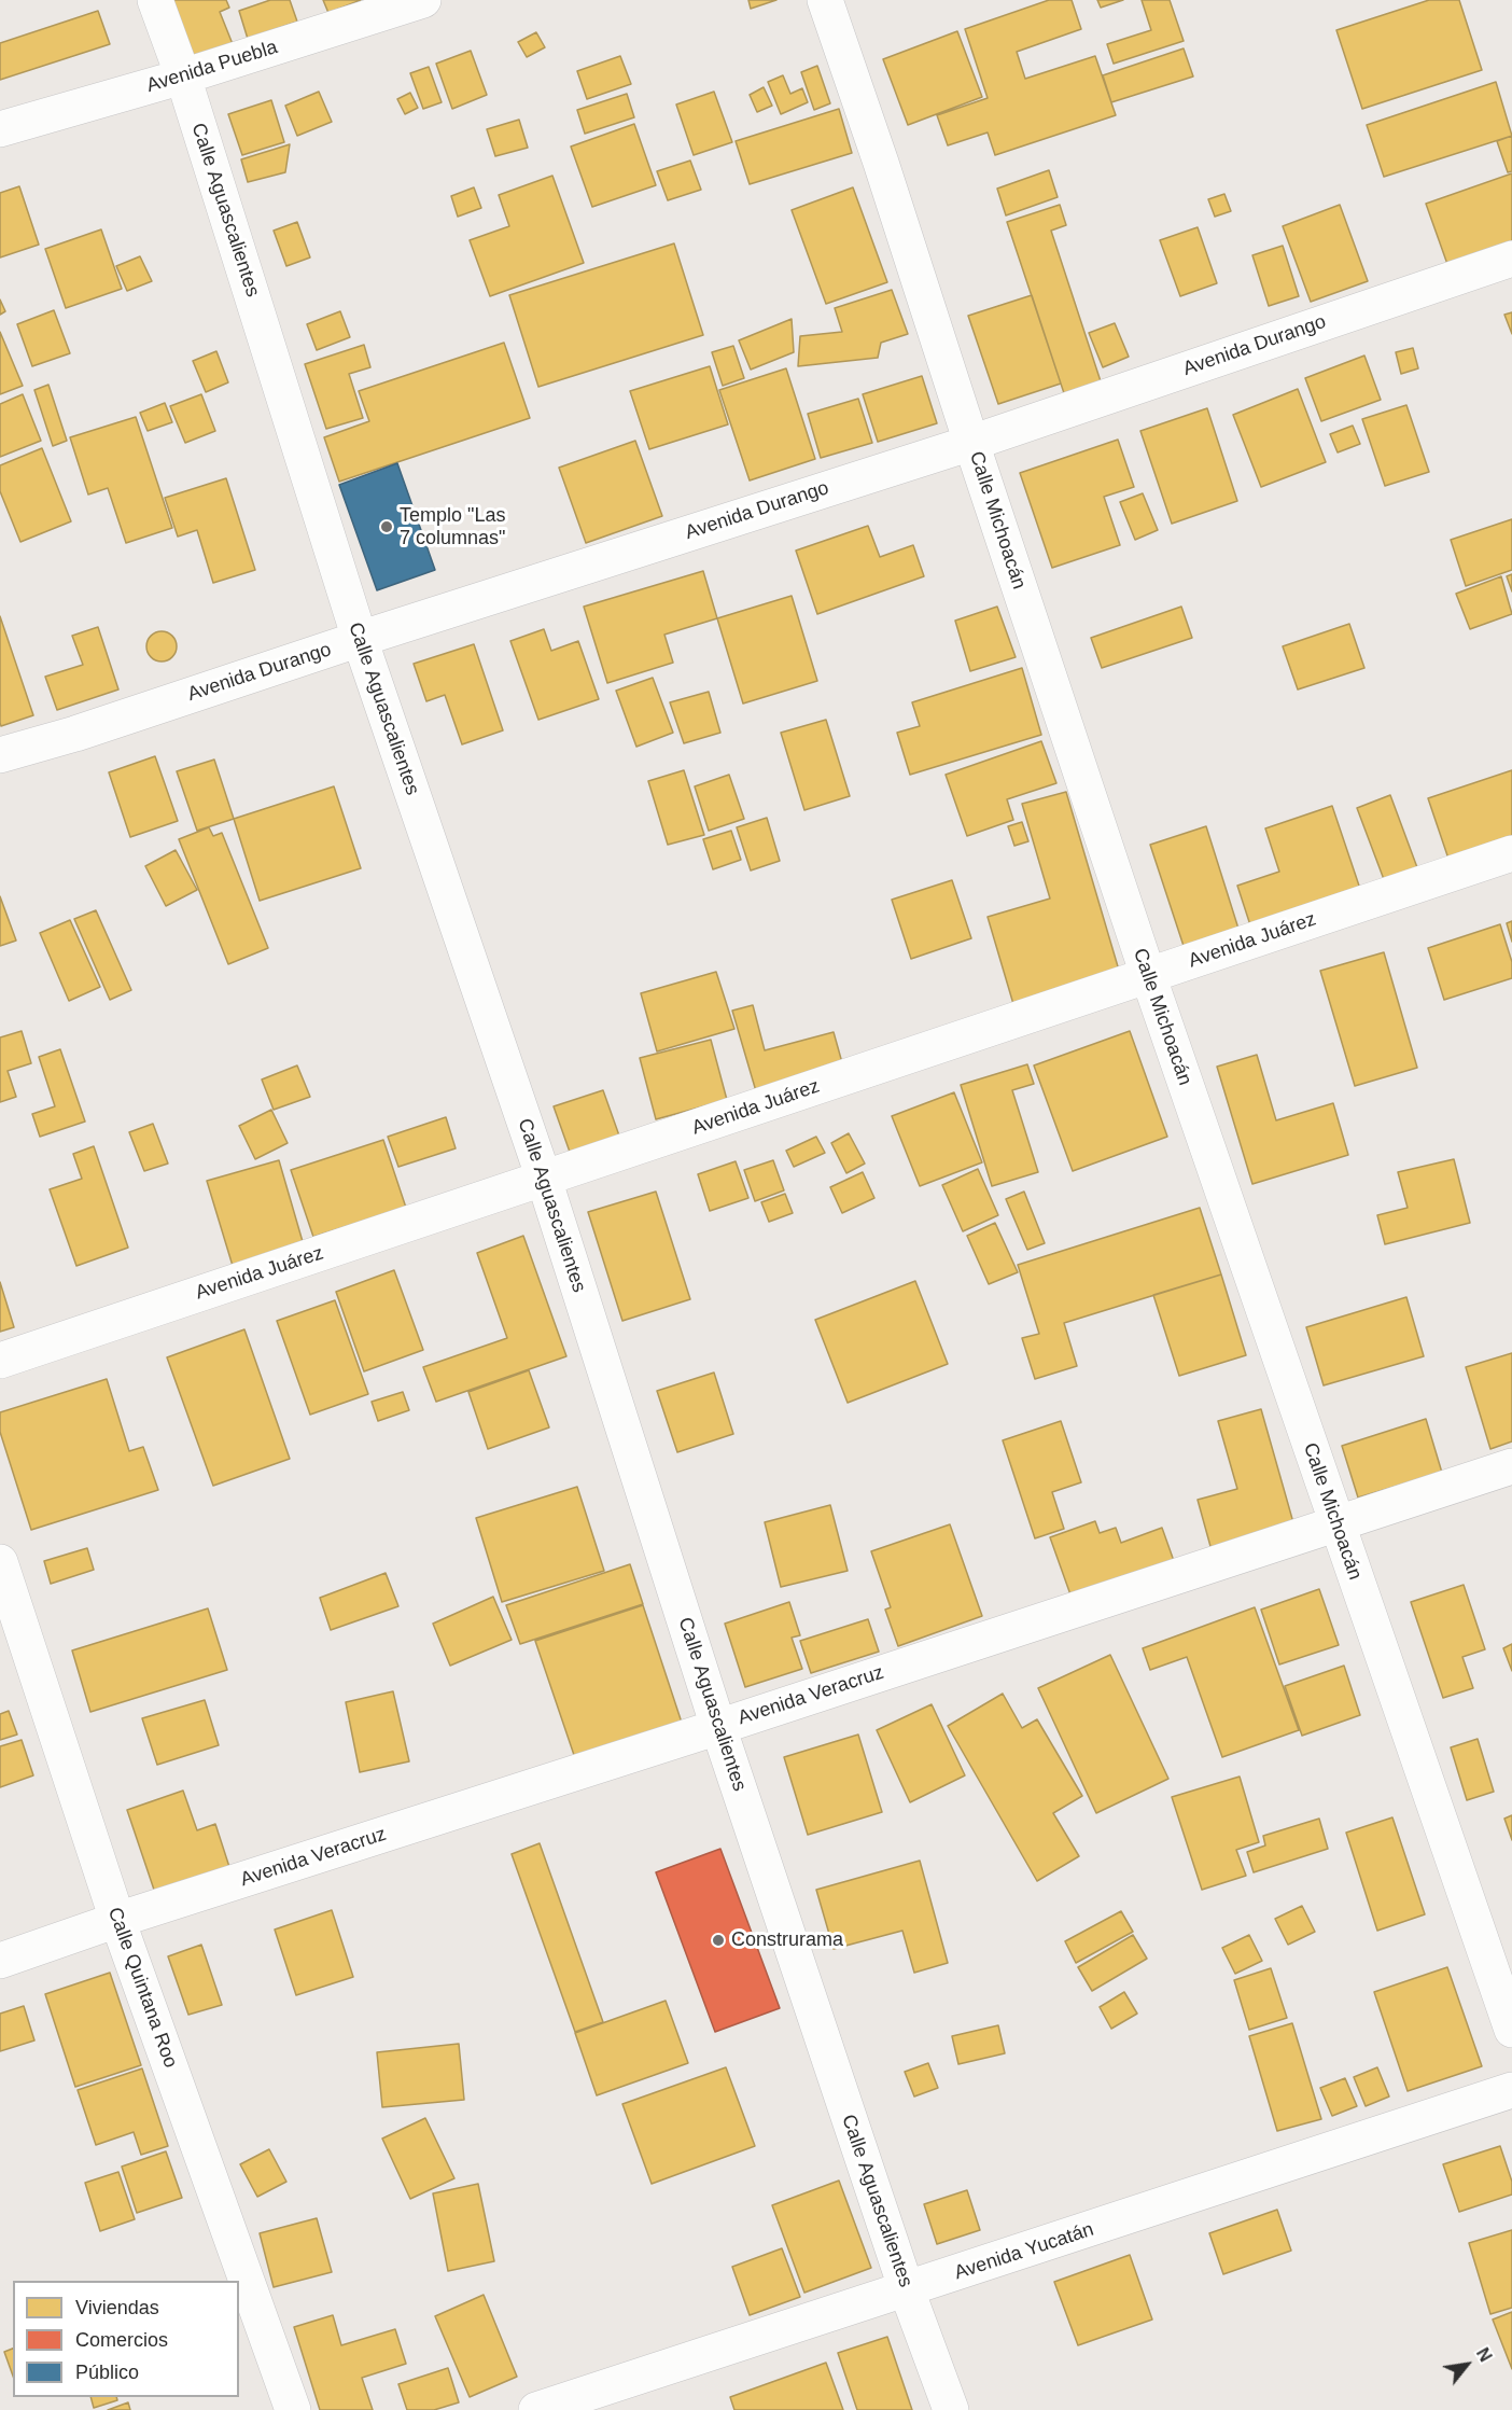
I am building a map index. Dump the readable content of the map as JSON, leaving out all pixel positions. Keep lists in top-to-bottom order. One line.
{"streets":{"street":["Avenida Puebla","Calle Aguascalientes","Avenida Durango","Calle Michoacán","Avenida Juárez","Avenida Veracruz","Calle Quintana Roo","Avenida Yucatán"]},"crossings":[["Avenida Puebla","Calle Aguascalientes"],["Calle Aguascalientes","Avenida Durango"],["Calle Aguascalientes","Avenida Juárez"],["Calle Aguascalientes","Avenida Veracruz"],["Calle Aguascalientes","Avenida Yucatán"],["Avenida Durango","Calle Michoacán"],["Calle Michoacán","Avenida Juárez"],["Calle Michoacán","Avenida Veracruz"],["Avenida Veracruz","Calle Quintana Roo"]],"places":["Templo \"Las 7 columnas\"","Construrama"],"legend":["Viviendas","Comercios","Público"],"north":"top right"}
